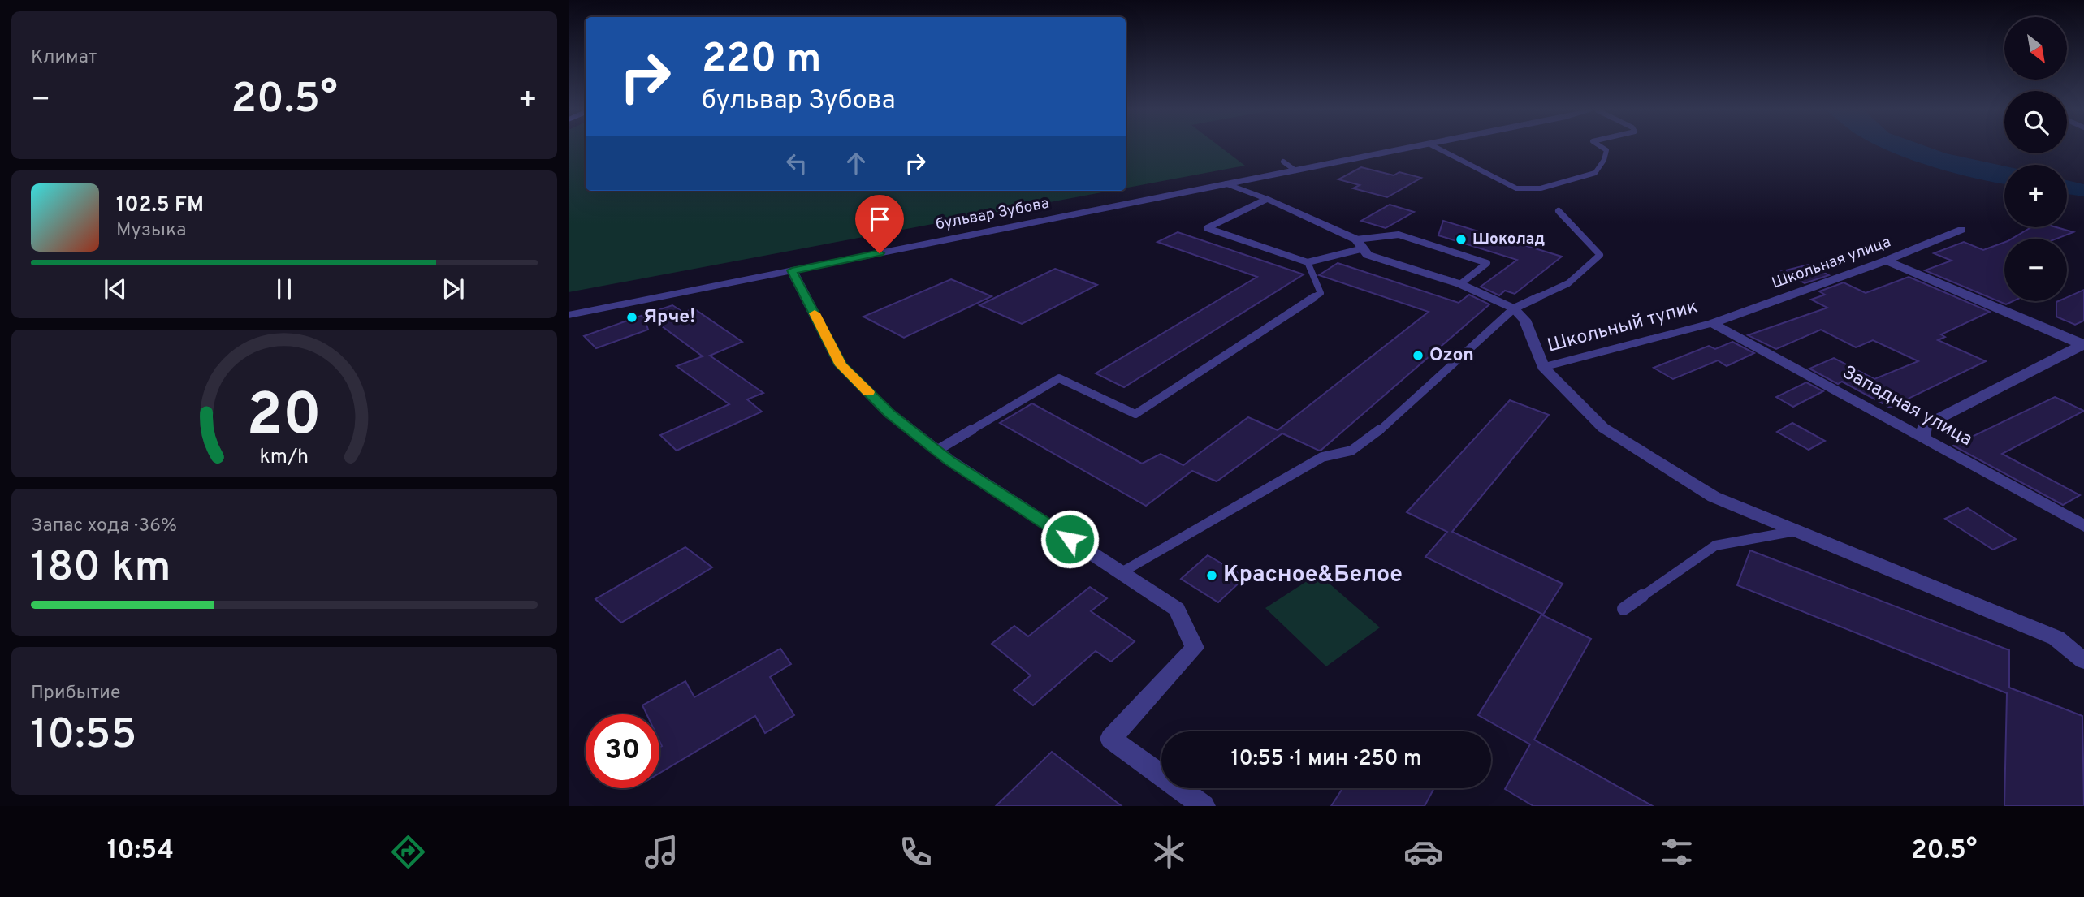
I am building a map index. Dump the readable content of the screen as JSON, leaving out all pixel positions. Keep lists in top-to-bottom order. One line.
{"streets":{"street":["бульвар Зубова","Школьная улица","Школьный тупик","Западная улица"]},"crossings":[["Школьная улица","Школьный тупик"],["Школьная улица","Западная улица"],["Школьный тупик","Западная улица"]],"places":["Шоколад","Ярче!","Ozon","Красное&Белое"],"north":"bottom right","page":{"tile":["Климат",["Запас хода · 36%","180 km"],["Прибытие","10:55"]],"map_buttons":["+","−"],"turn":["220 m","бульвар Зубова"],"heat":["−","20.5°","+"],"song":["102.5 FM","Музыка"],"limit":"30","trip":"10:55 · 1 мин · 250 m","tabs":["10:54","20.5°"],"gauge":["20","km/h"]}}
